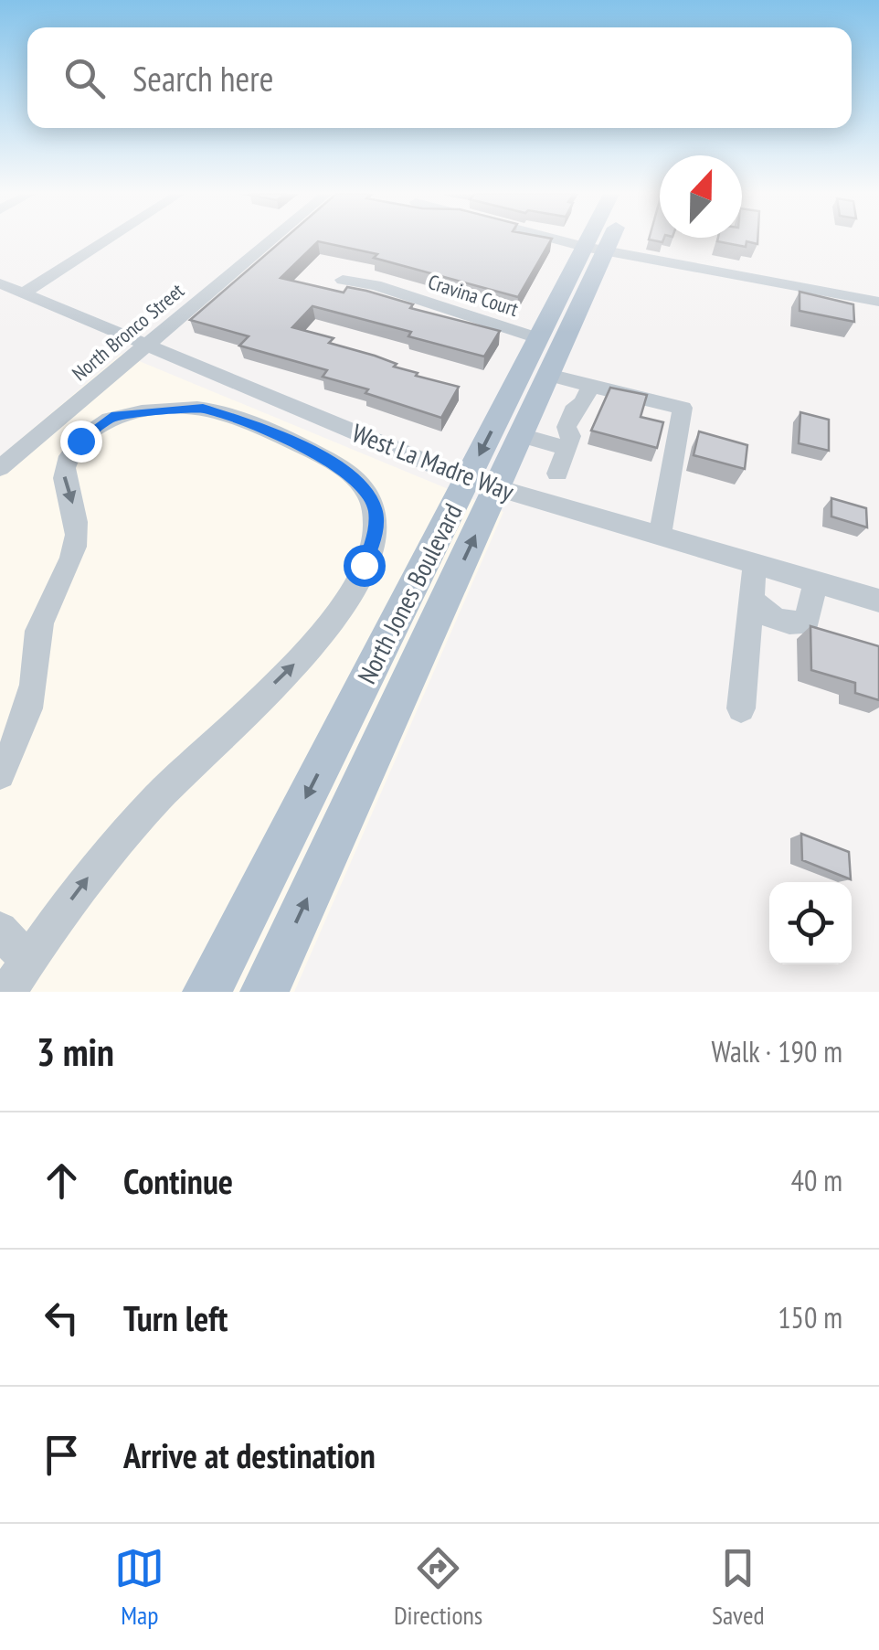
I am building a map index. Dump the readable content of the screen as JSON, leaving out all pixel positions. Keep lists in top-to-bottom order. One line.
{"streets":{"main road":["North Jones Boulevard"],"street":["Cravina Court","North Bronco Street","West La Madre Way"]},"crossings":[["Cravina Court","North Jones Boulevard"],["North Bronco Street","West La Madre Way"],["West La Madre Way","North Jones Boulevard"]],"north":"top","page":{"search":"Search here","heading":["3 min","Walk · 190 m"],"list":[["Continue","40 m"],["Turn left","150 m"],"Arrive at destination"],"nav":["Map","Directions","Saved"]}}
